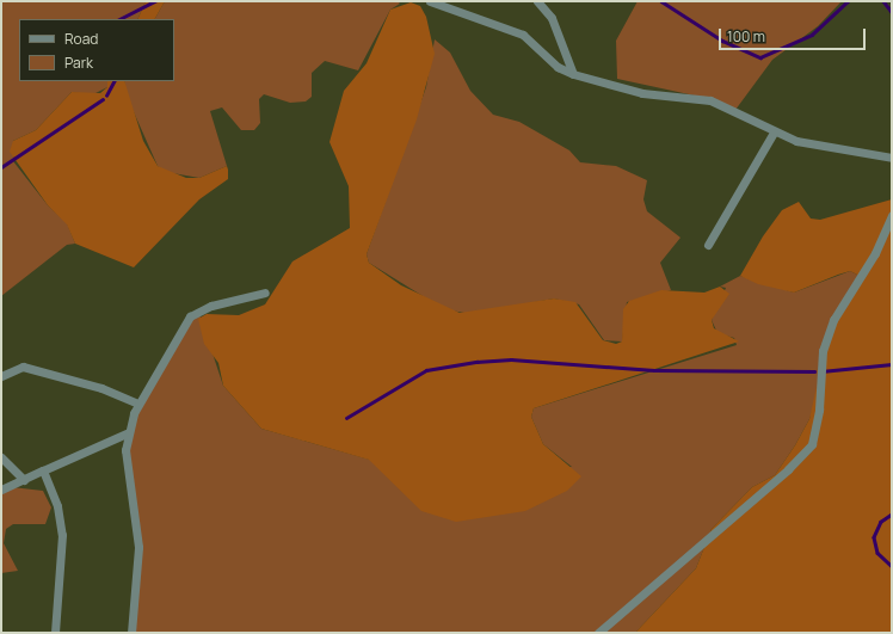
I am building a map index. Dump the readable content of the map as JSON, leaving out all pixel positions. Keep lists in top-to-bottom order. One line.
{"legend":["Road","Park"],"scale_bar":"100 m"}
